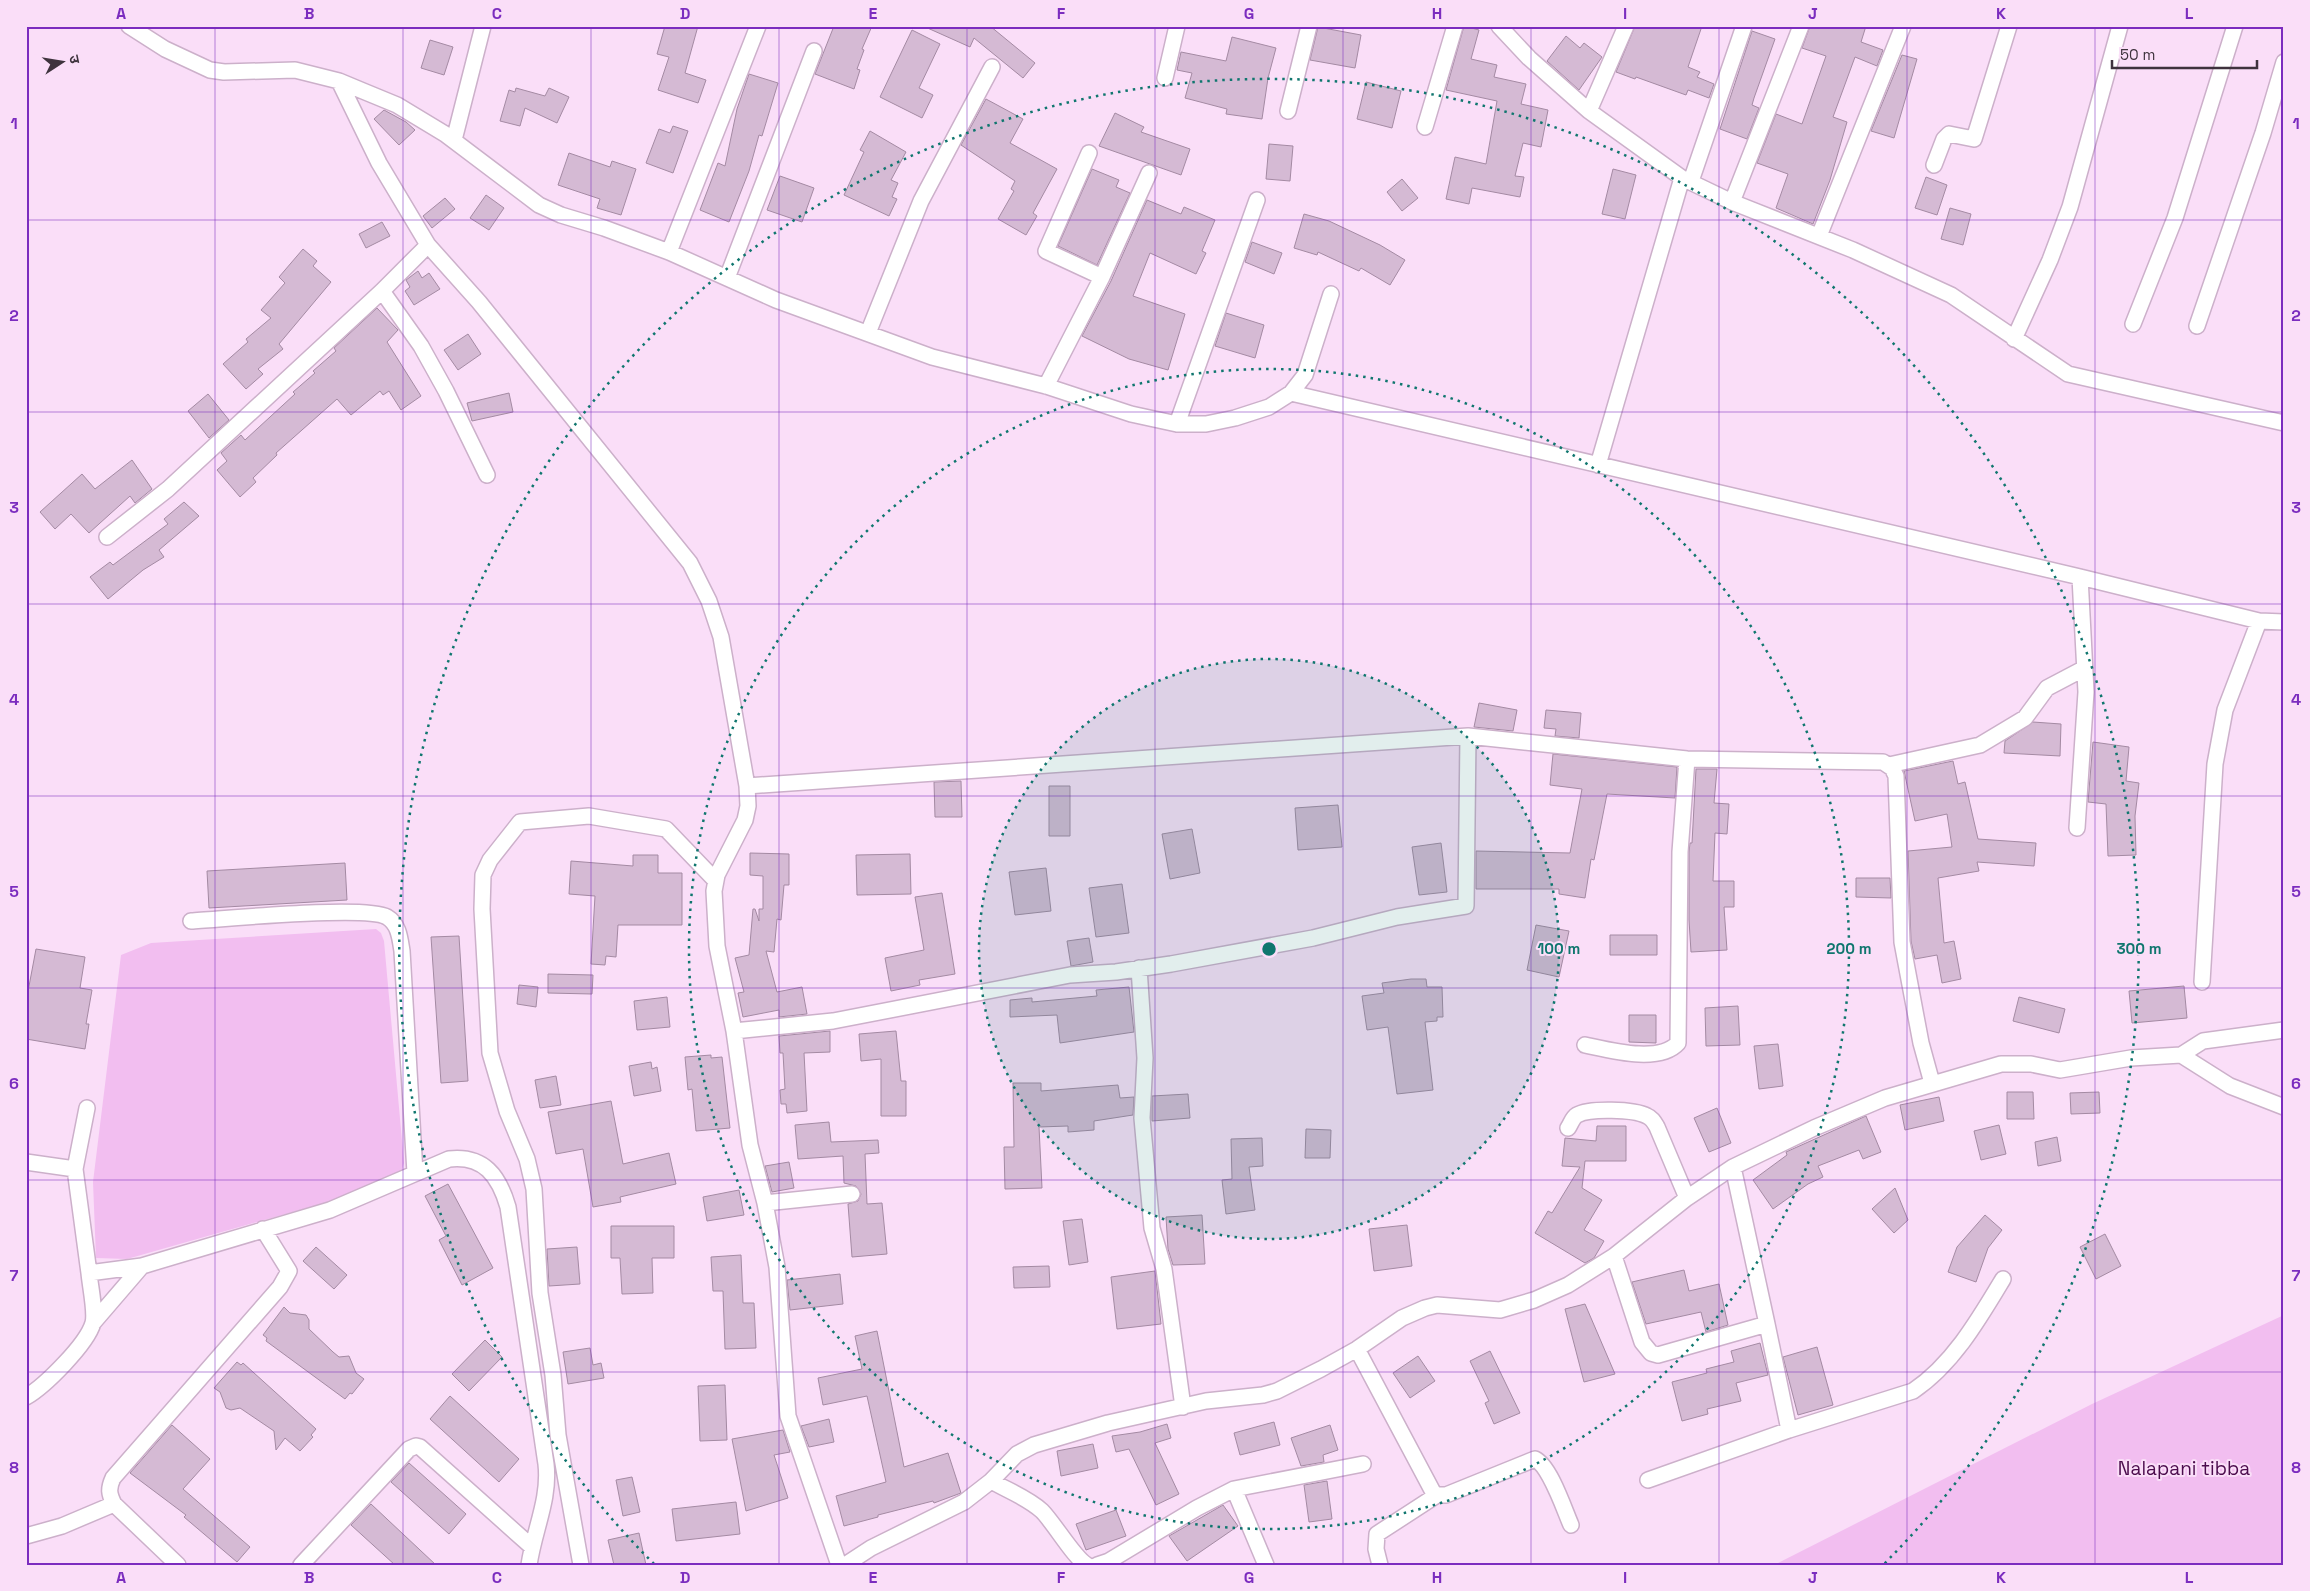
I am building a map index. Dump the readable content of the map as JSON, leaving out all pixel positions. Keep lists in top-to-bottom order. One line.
{"parks":["Nalapani tibba"],"scale_bar":"50 m","north":"right","grid":{"columns":["A","B","C","D","E","F","G","H","I","J","K","L"],"rows":["1","2","3","4","5","6","7","8"]},"rings":["100 m","200 m","300 m"]}
